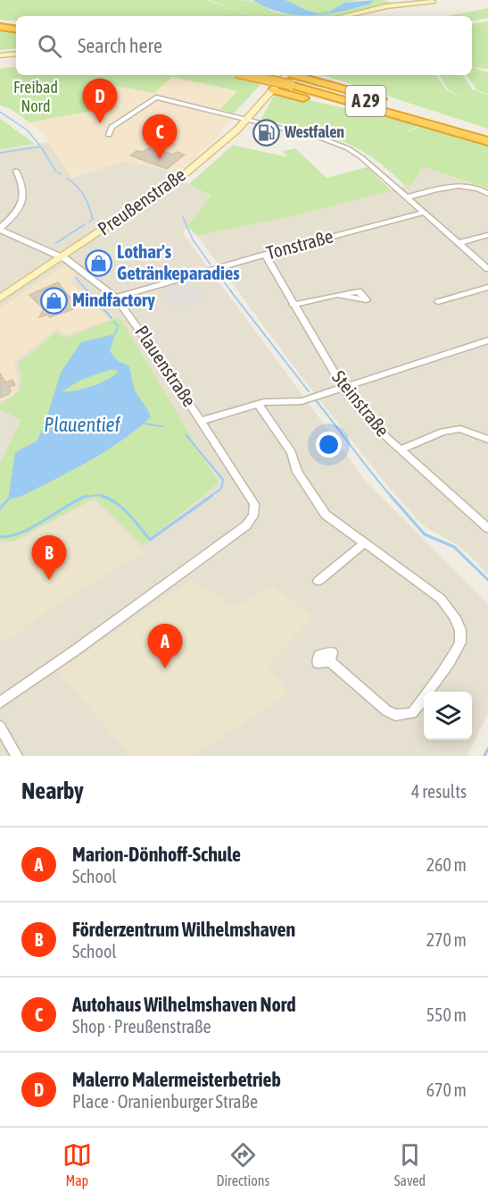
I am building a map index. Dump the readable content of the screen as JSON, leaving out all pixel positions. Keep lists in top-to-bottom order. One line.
{"streets":{"highway":["A 29"],"main road":["Preußenstraße"],"street":["Tonstraße","Plauenstraße","Steinstraße"]},"crossings":[["A 29","Preußenstraße"],["Preußenstraße","Plauenstraße"],["Tonstraße","Plauenstraße"],["Tonstraße","Steinstraße"]],"water":["Plauentief"],"parks":["Freibad Nord"],"places":{"fuel station":["Westfalen"],"shop":["Lothar's Getränkeparadies","Mindfactory"]},"page":{"search":"Search here","pins":["D","C","B","A"],"heading":["Nearby","4 results"],"list":[{"mark":"A","name":"Marion-Dönhoff-Schule","note":"School","value":"260 m"},{"mark":"B","name":"Förderzentrum Wilhelmshaven","note":"School","value":"270 m"},{"mark":"C","name":"Autohaus Wilhelmshaven Nord","note":"Shop · Preußenstraße","value":"550 m"},{"mark":"D","name":"Malerro Malermeisterbetrieb","note":"Place · Oranienburger Straße","value":"670 m"}],"nav":["Map","Directions","Saved"]}}
